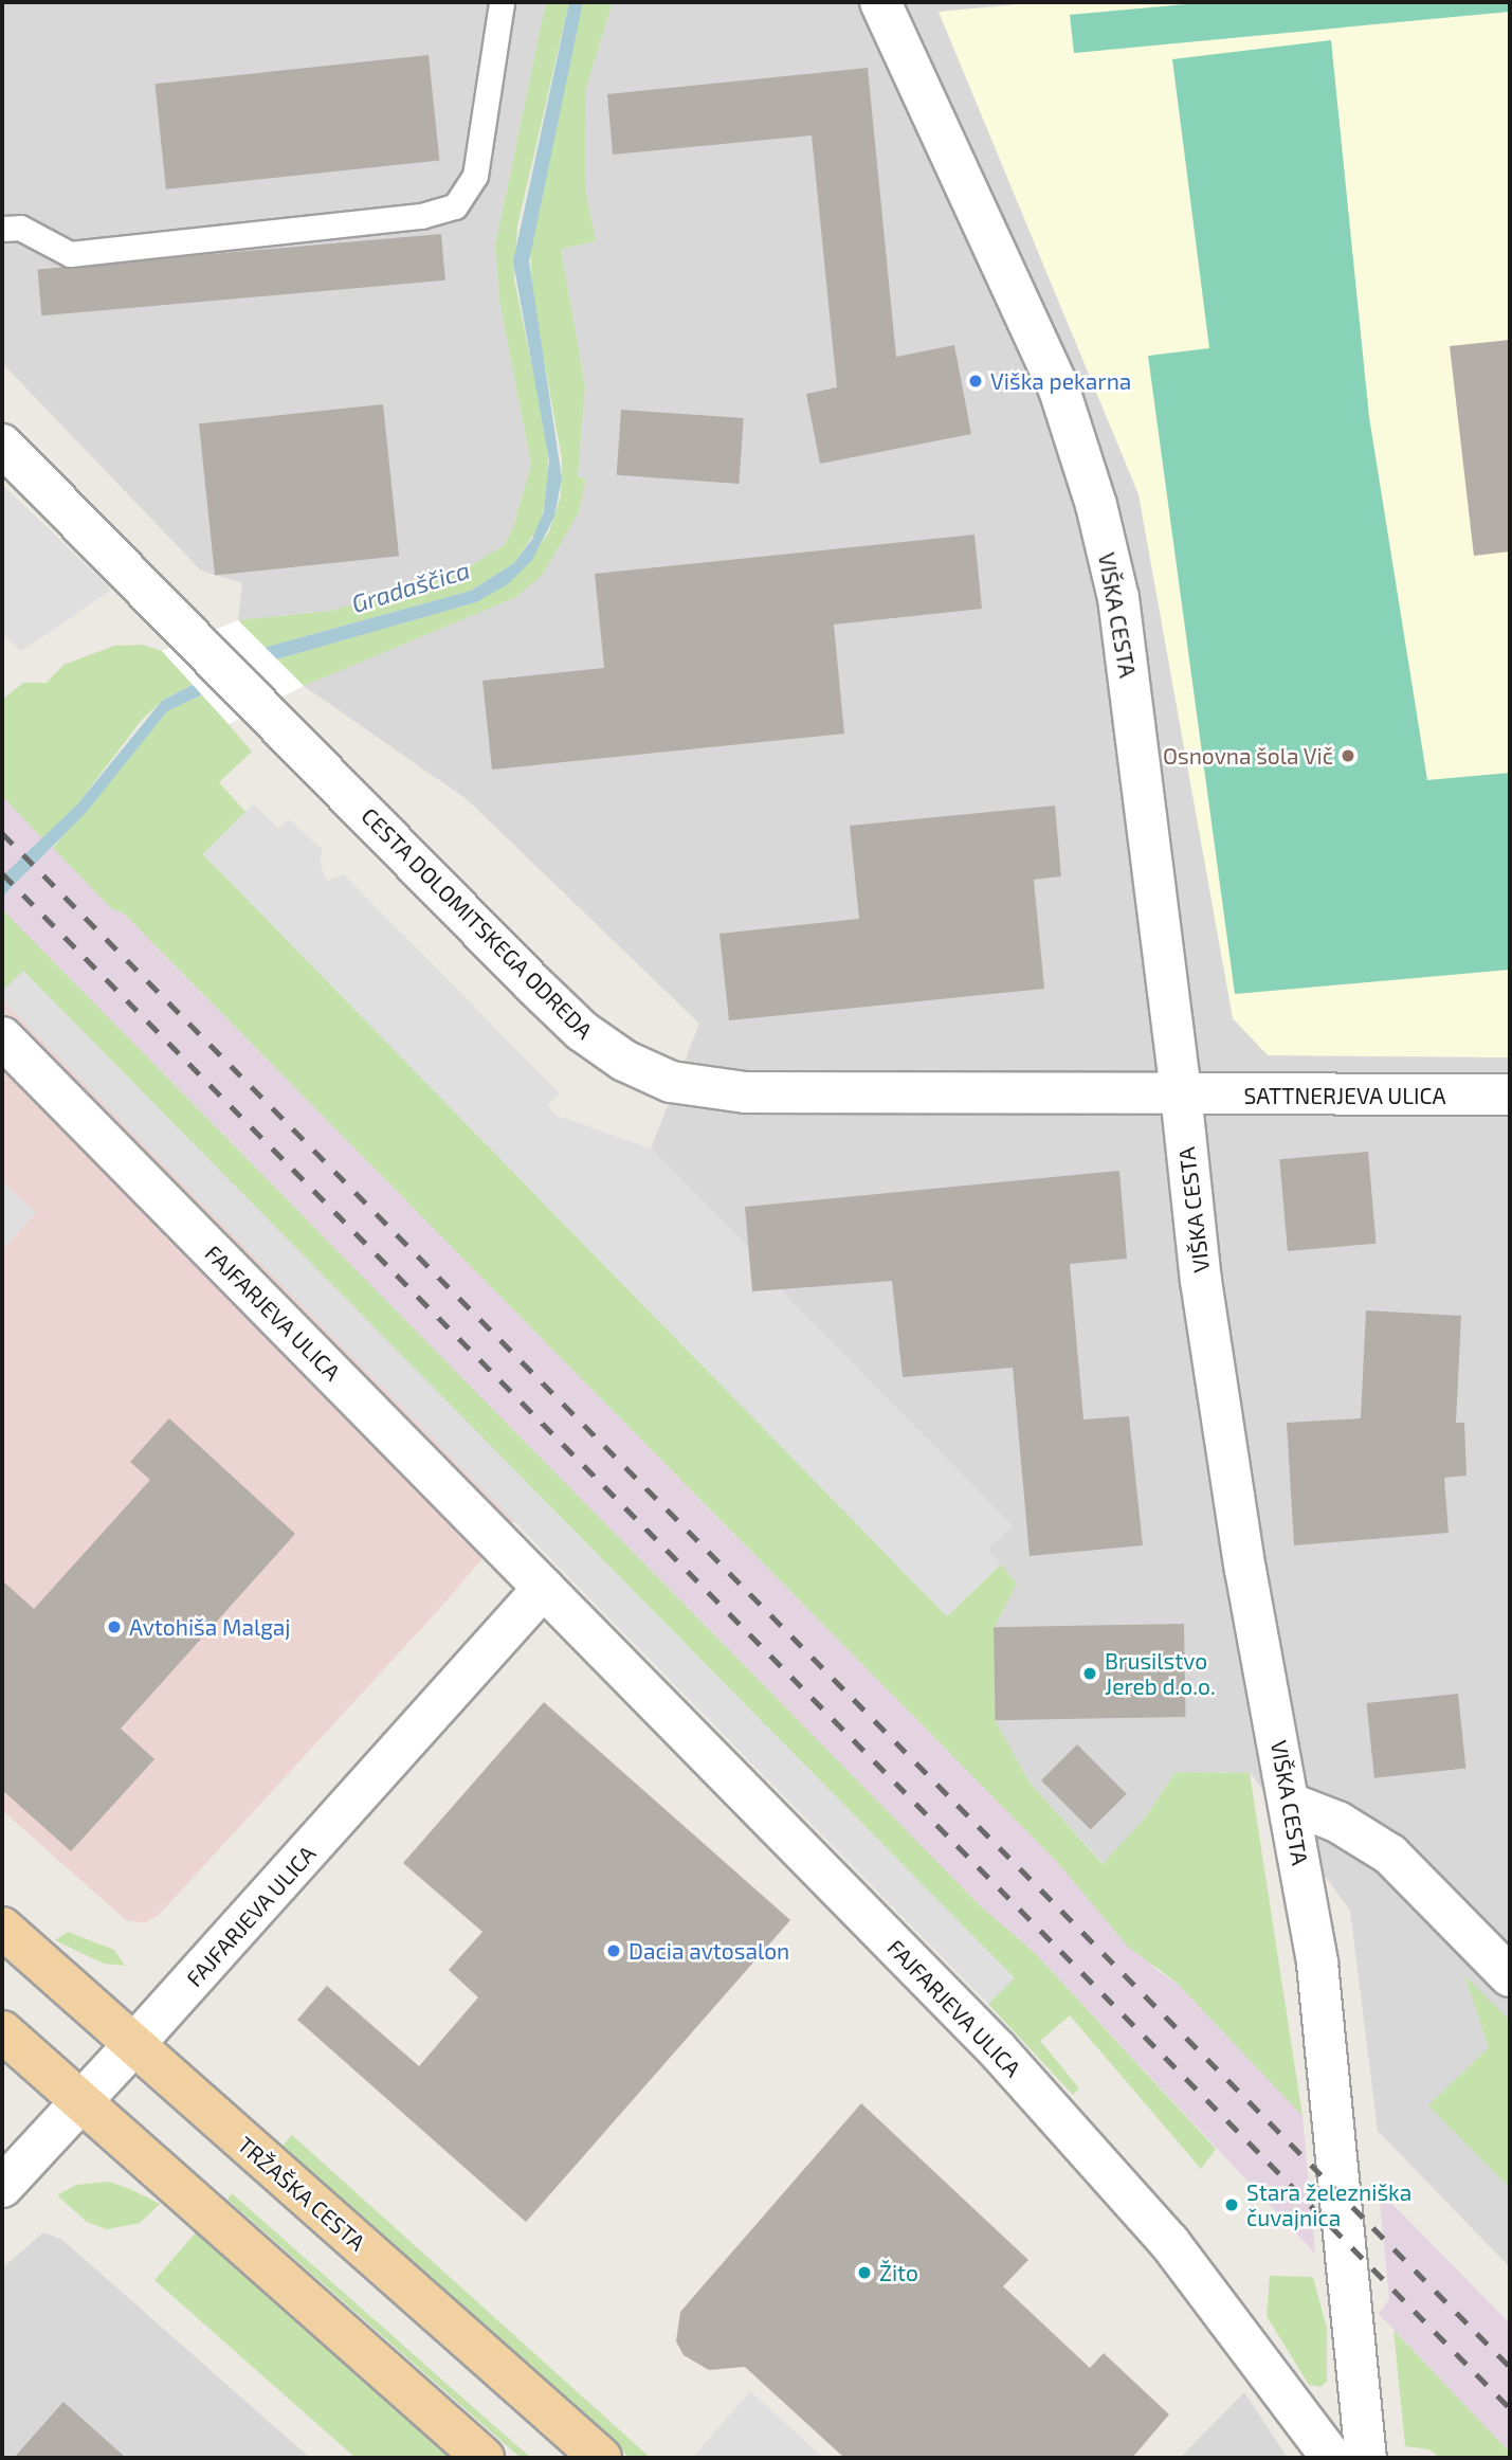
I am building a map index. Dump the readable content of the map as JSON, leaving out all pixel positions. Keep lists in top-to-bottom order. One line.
{"streets":{"main road":["TRŽAŠKA CESTA"],"street":["VIŠKA CESTA","CESTA DOLOMITSKEGA ODREDA","SATTNERJEVA ULICA","FAJFARJEVA ULICA"]},"crossings":[["VIŠKA CESTA","CESTA DOLOMITSKEGA ODREDA"],["VIŠKA CESTA","SATTNERJEVA ULICA"],["CESTA DOLOMITSKEGA ODREDA","SATTNERJEVA ULICA"],["FAJFARJEVA ULICA","TRŽAŠKA CESTA"]],"water":["Gradaščica"],"places":["Viška pekarna","Osnovna šola Vič","Avtohiša Malgaj","Brusilstvo Jereb d.o.o.","Dacia avtosalon","Stara železniška čuvajnica","Žito"]}
